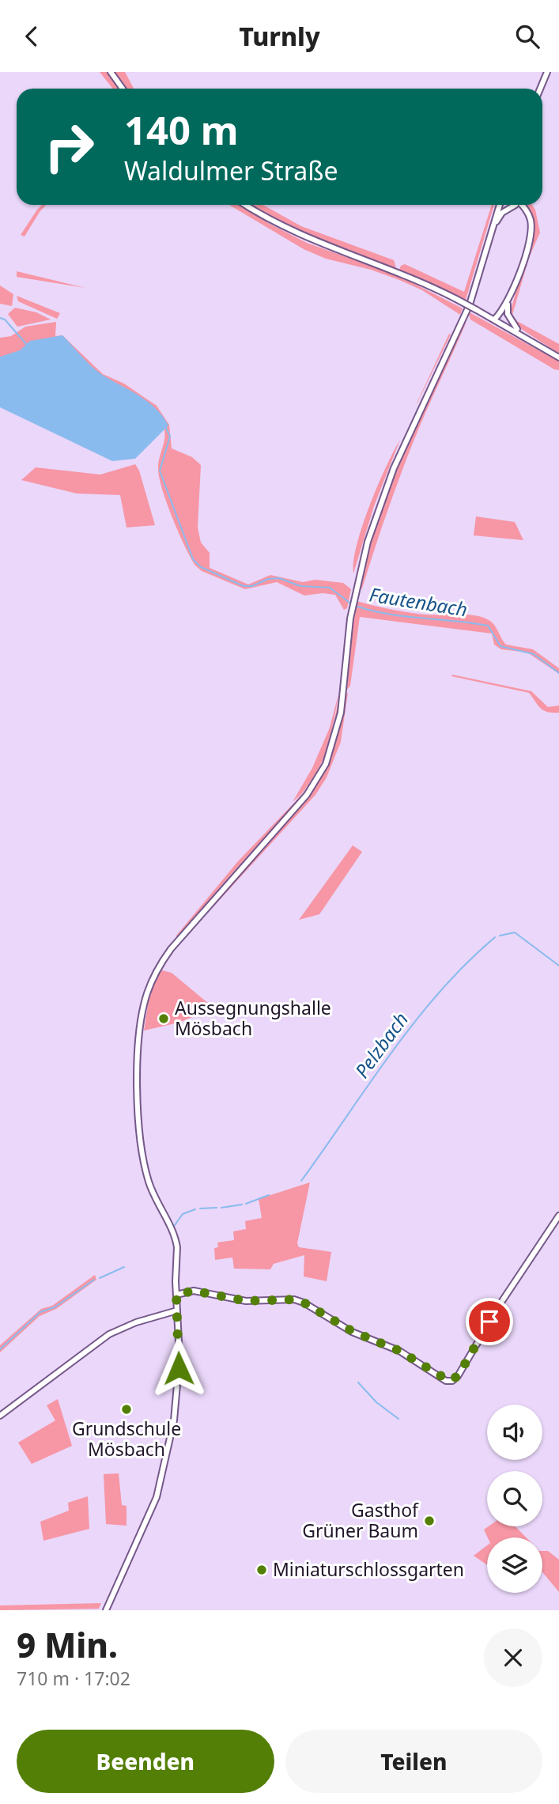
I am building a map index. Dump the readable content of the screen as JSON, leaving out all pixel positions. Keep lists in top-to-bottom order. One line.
{"water":["Fautenbach","Pelzbach"],"places":["Aussegnungshalle Mösbach","Grundschule Mösbach","Gasthof Grüner Baum","Miniaturschlossgarten"],"page":{"header":"Turnly","turn":["140 m","Waldulmer Straße"],"heading":["9 Min.","710 m · 17:02"],"buttons":["Beenden","Teilen"]}}
